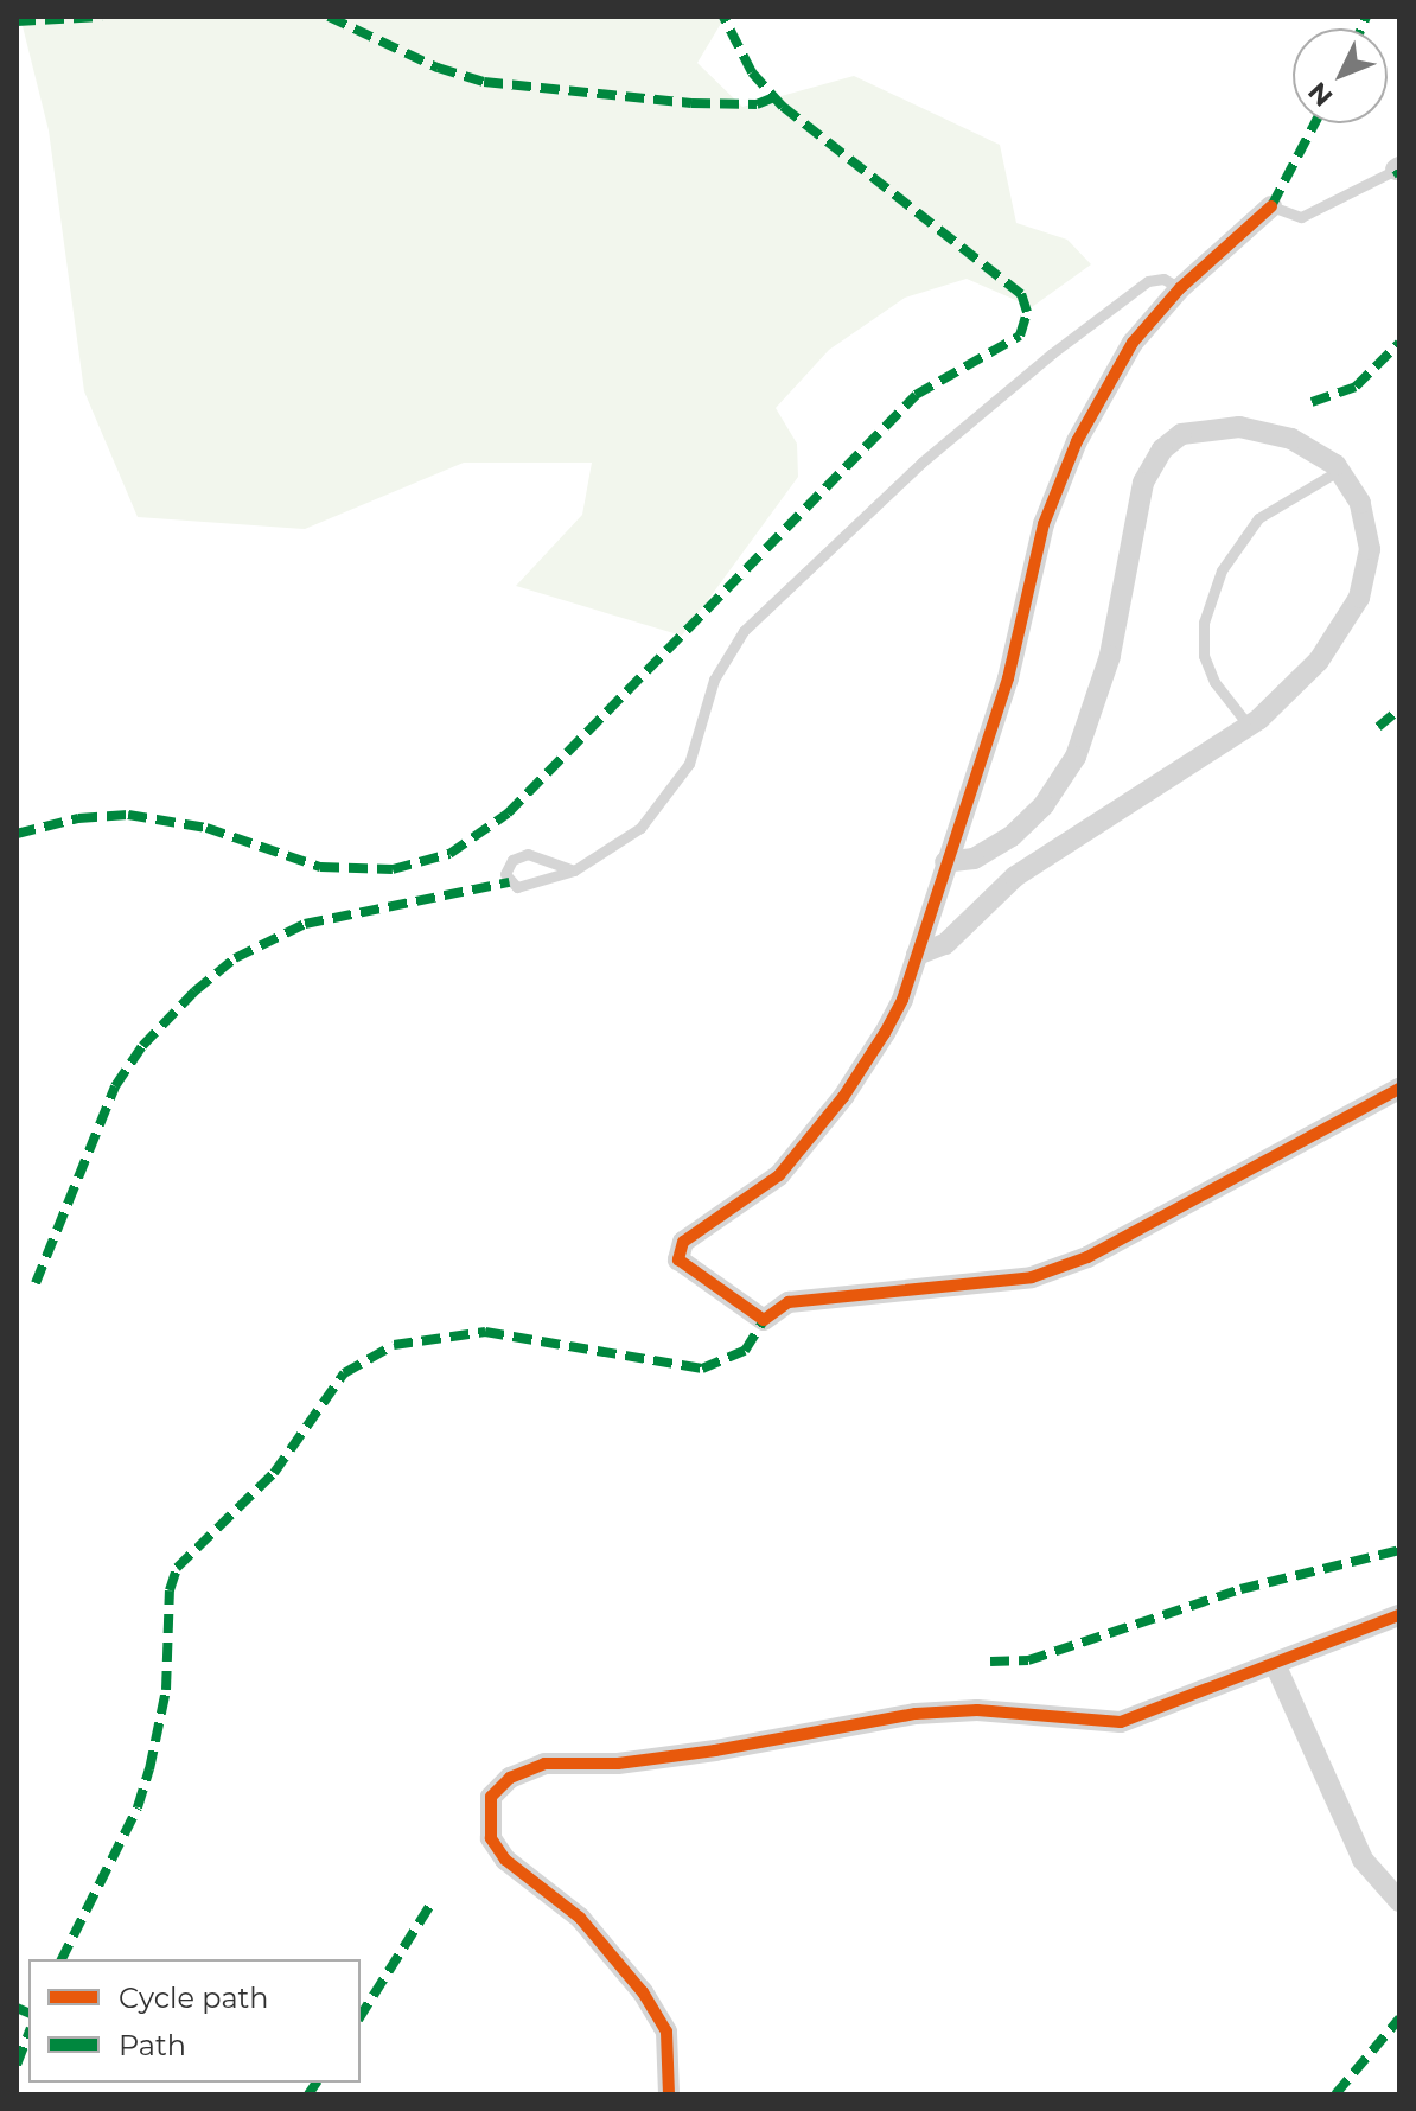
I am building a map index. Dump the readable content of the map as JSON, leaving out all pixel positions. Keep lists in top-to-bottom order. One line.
{"legend":["Cycle path","Path"],"north":"bottom left"}
